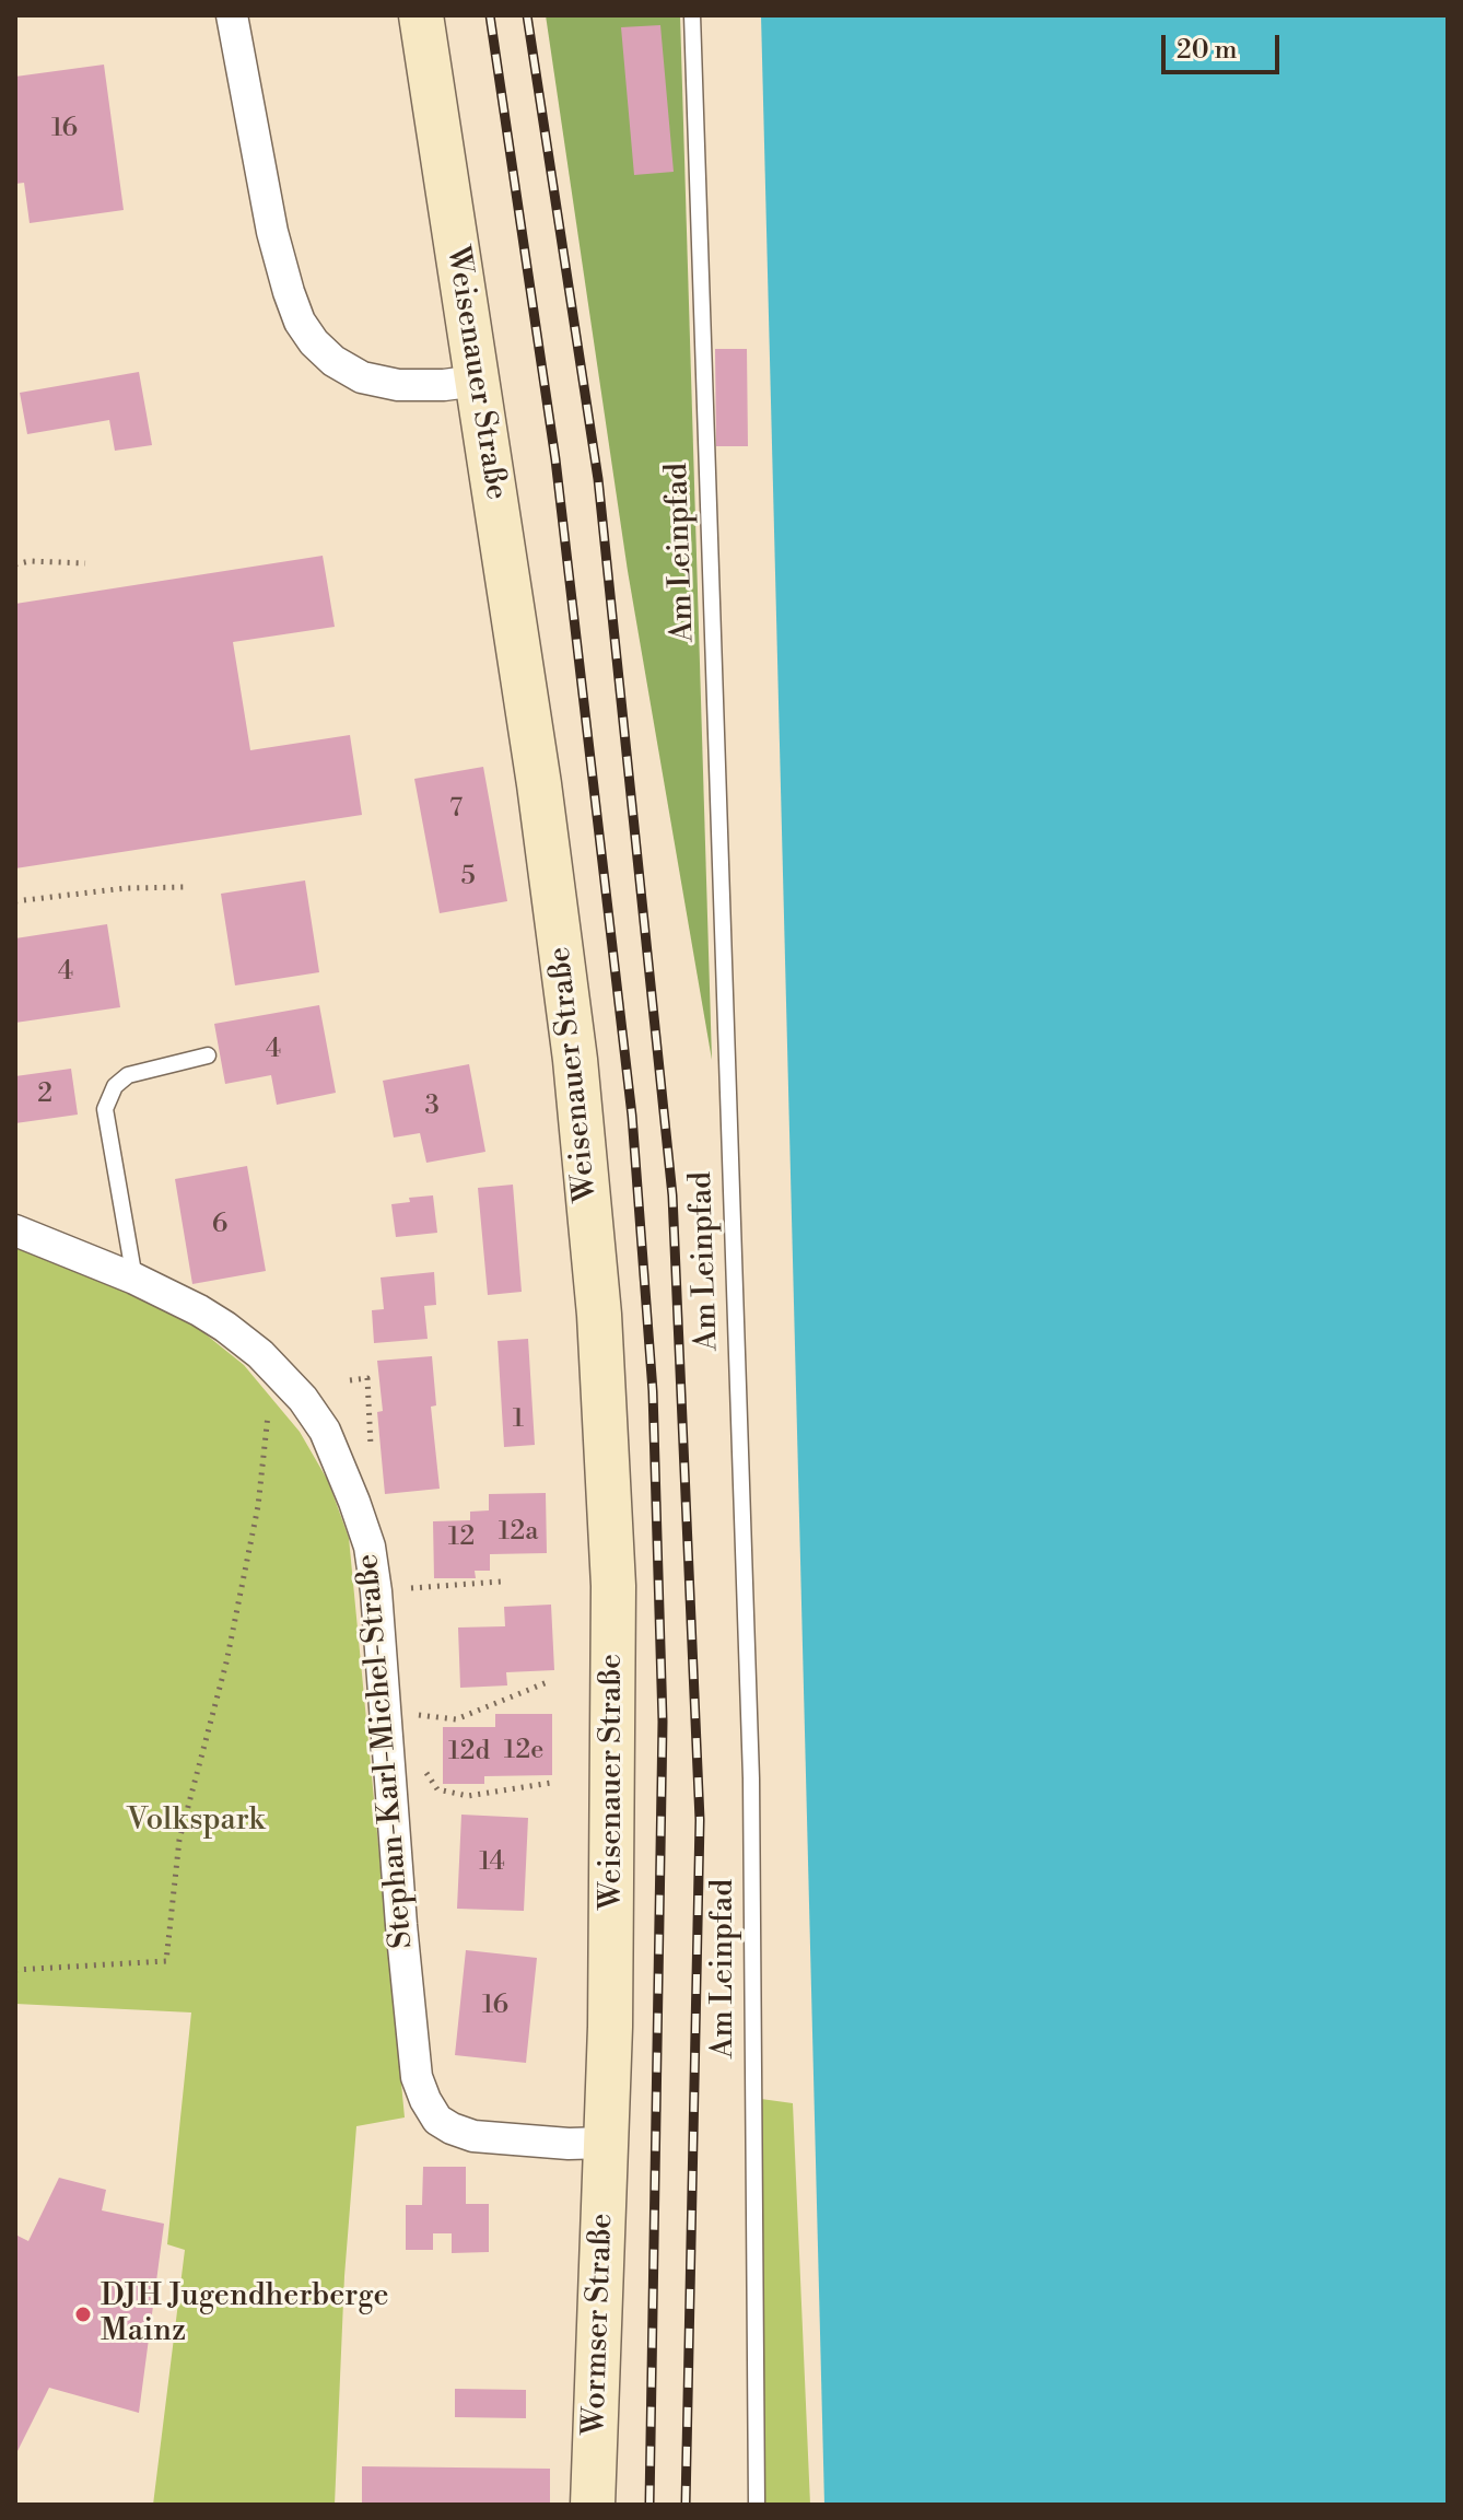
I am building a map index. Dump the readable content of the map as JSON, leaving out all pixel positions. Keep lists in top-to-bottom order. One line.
{"streets":{"main road":["Weisenauer Straße","Wormser Straße"],"street":["Stephan-Karl-Michel-Straße"],"lane":["Am Leinpfad"]},"crossings":[["Weisenauer Straße","Stephan-Karl-Michel-Straße"],["Weisenauer Straße","Wormser Straße"],["Stephan-Karl-Michel-Straße","Wormser Straße"]],"parks":["Volkspark"],"places":["DJH Jugendherberge Mainz"],"house_numbers":["16","7","5","4","4","2","3","6","1","12a","12","12e","12d","14","16"],"scale_bar":"20 m"}
